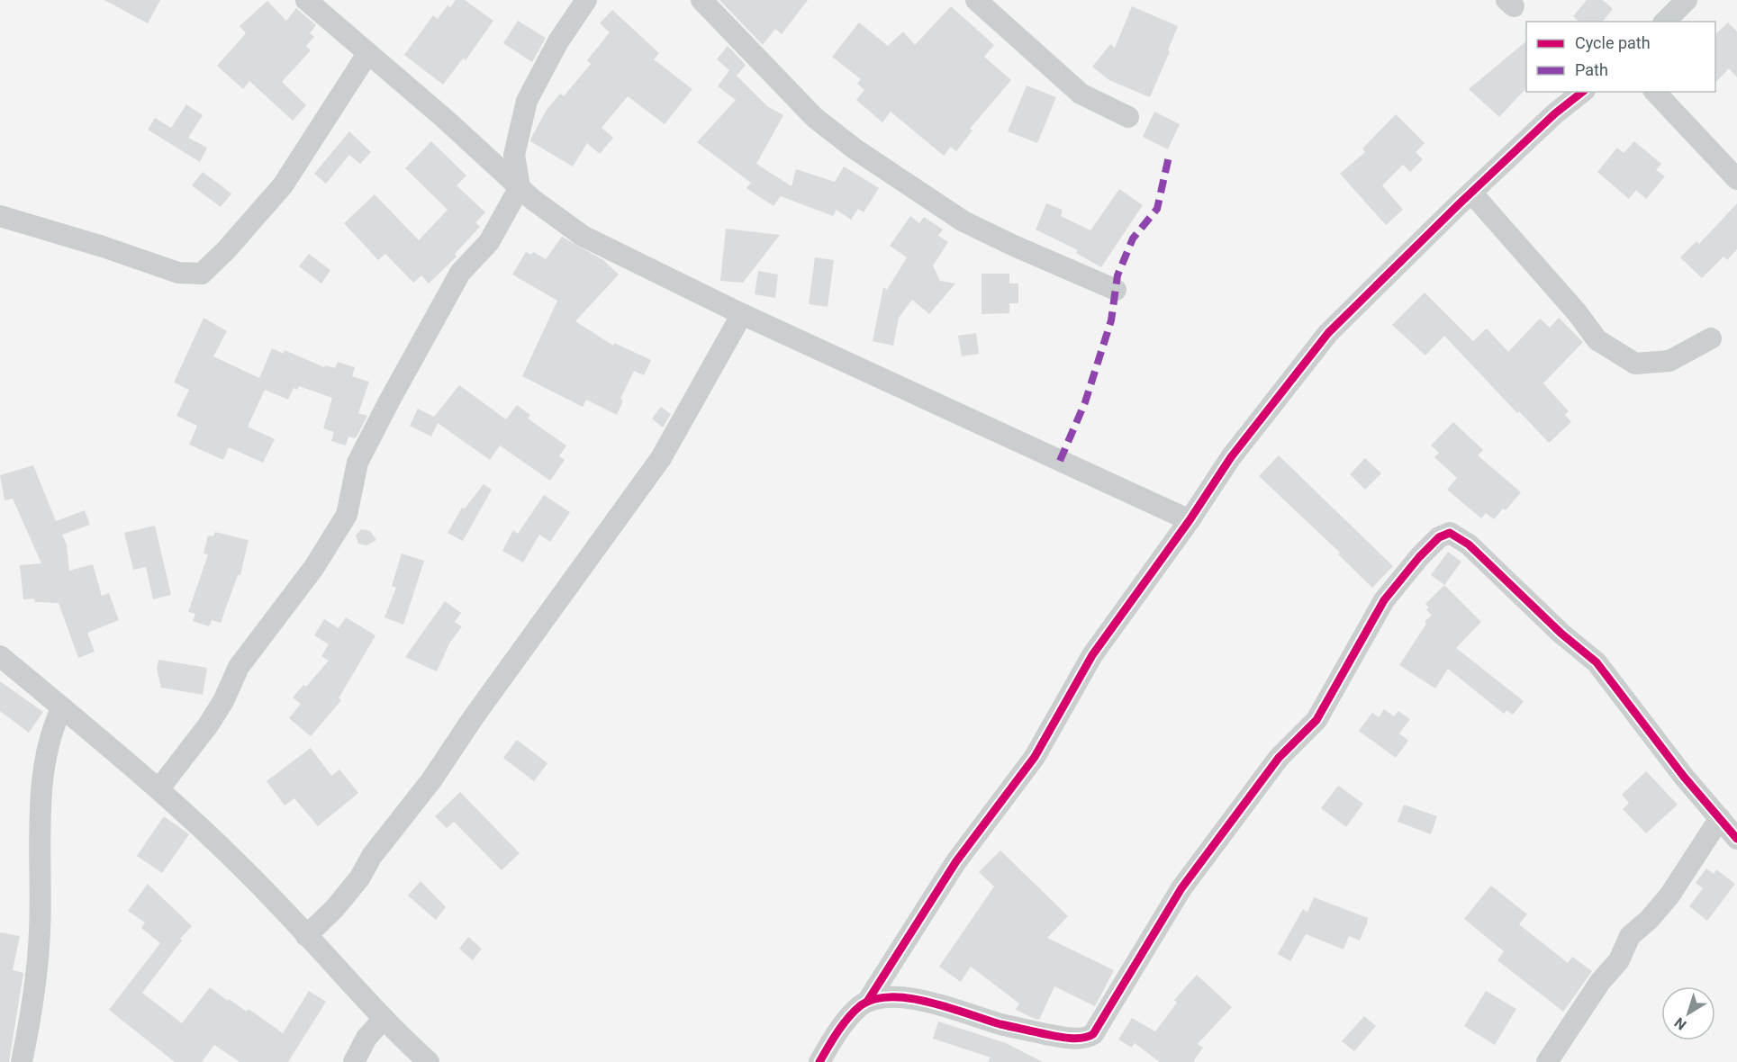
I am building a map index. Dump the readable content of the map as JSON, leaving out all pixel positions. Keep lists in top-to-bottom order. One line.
{"legend":["Cycle path","Path"],"north":"bottom left"}
